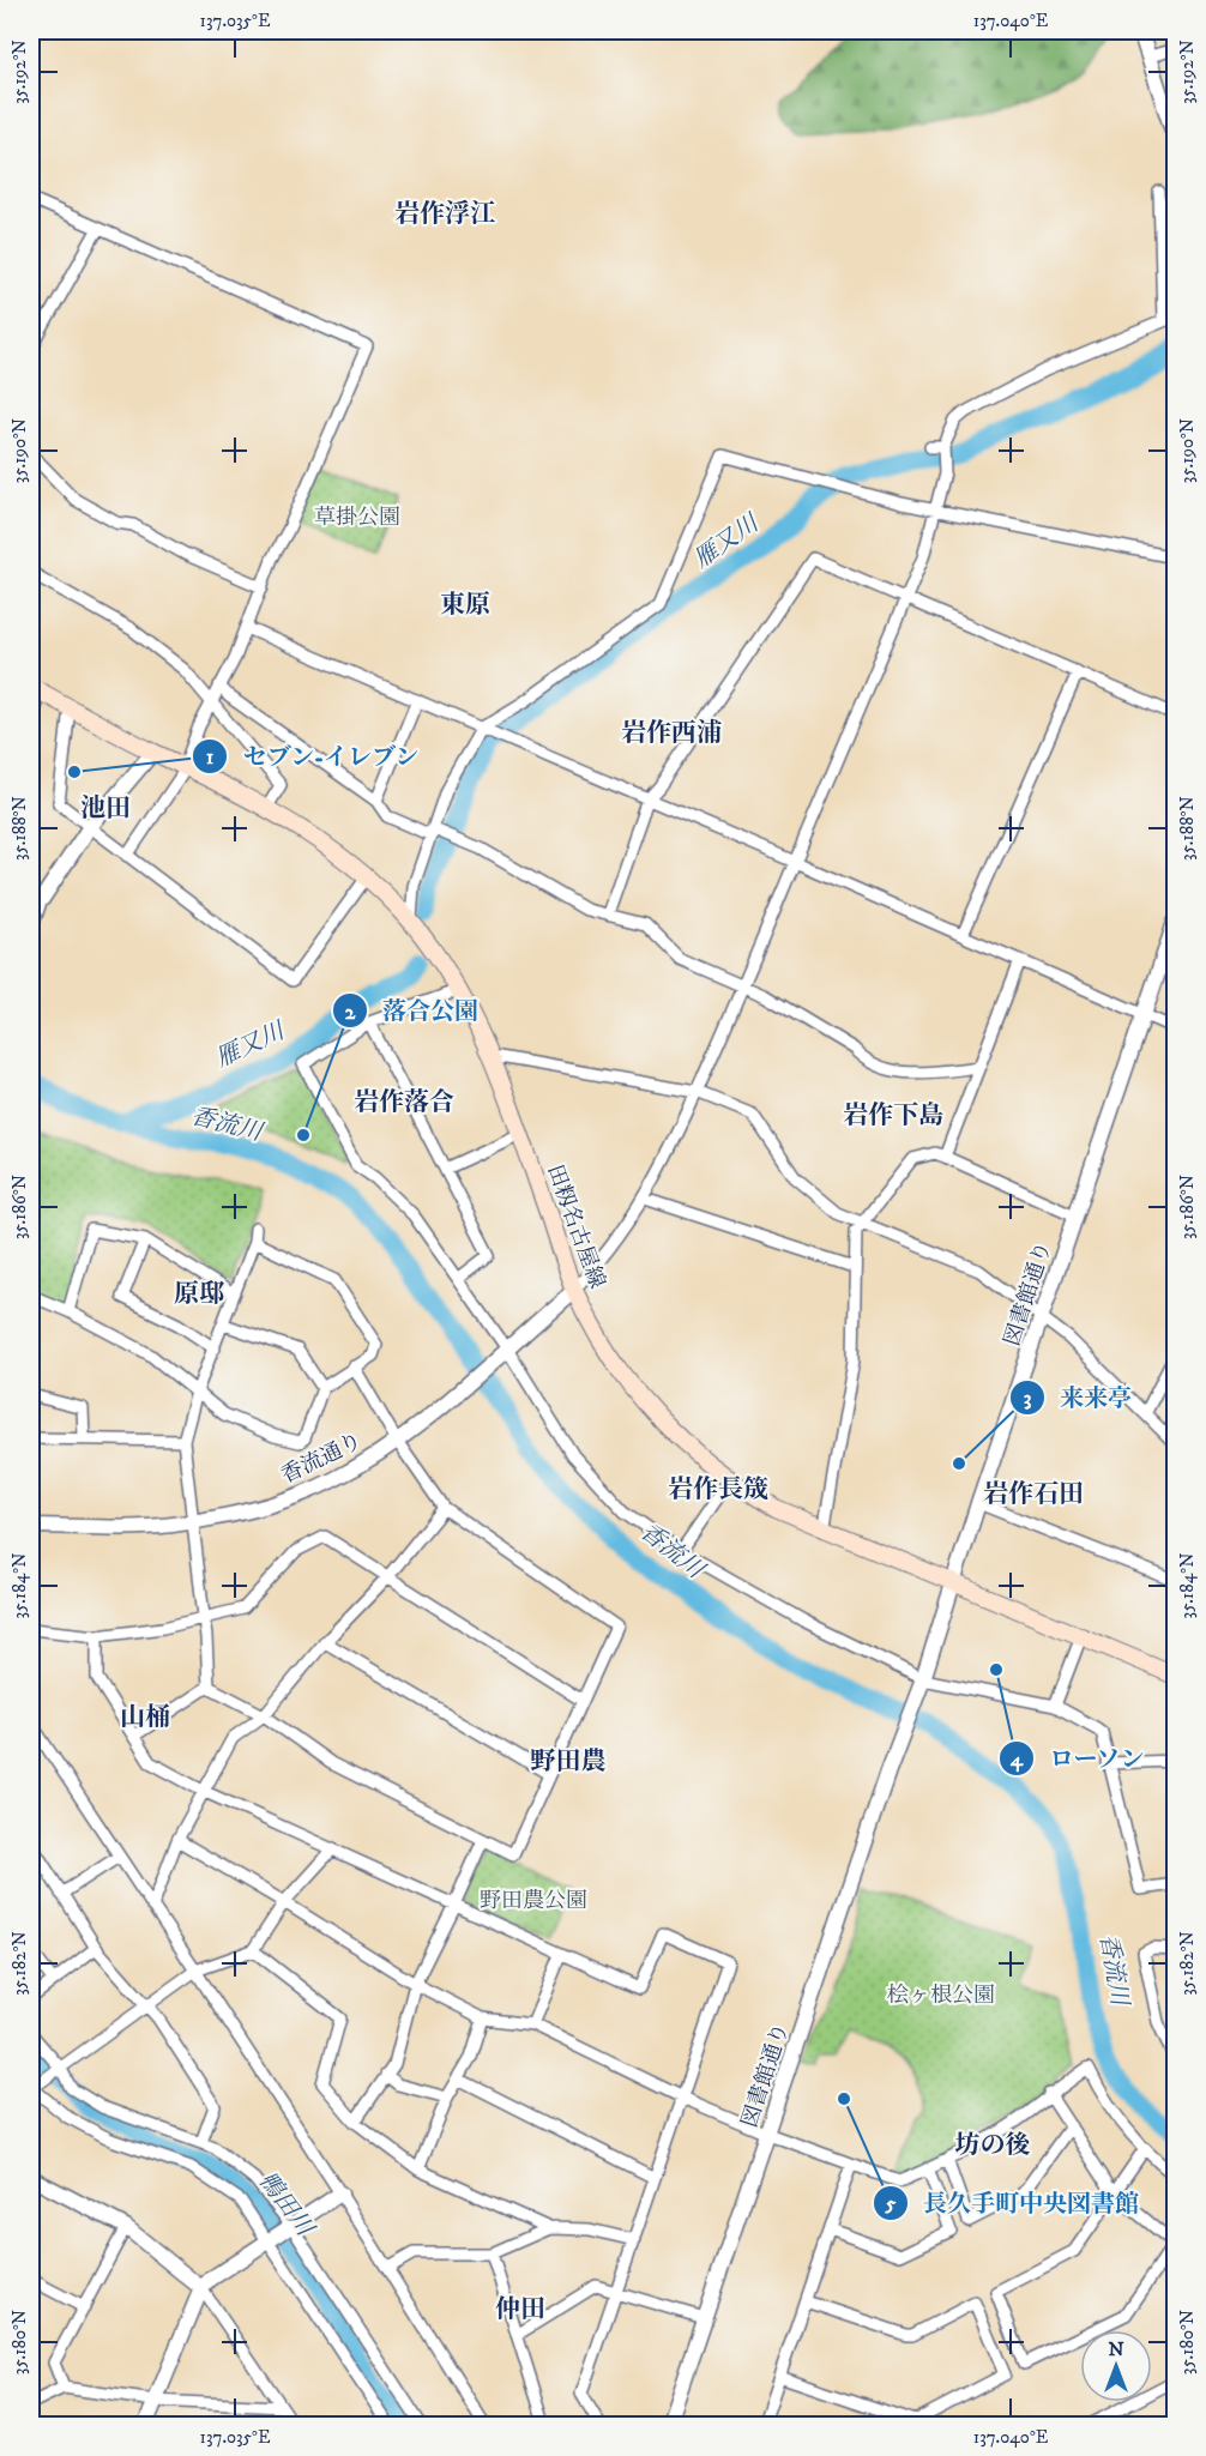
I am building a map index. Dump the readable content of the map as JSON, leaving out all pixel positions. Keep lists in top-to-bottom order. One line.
{"streets":{"main road":["田籾名古屋線"],"street":["図書館通り","香流通り"]},"crossings":[["田籾名古屋線","図書館通り"],["田籾名古屋線","香流通り"]],"districts":["岩作浮江","東原","岩作西浦","池田","岩作落合","岩作下島","原邸","岩作長筬","岩作石田","山桶","野田農","坊の後","仲田"],"water":["雁又川","香流川","鴨田川"],"parks":["草掛公園","野田農公園","桧ヶ根公園"],"places":["セブン-イレブン","落合公園","来来亭","ローソン","長久手町中央図書館"],"north":"top","coordinates":["137.035°E","137.040°E","35.192°N","35.190°N","35.188°N","35.186°N","35.184°N","35.182°N","35.180°N"]}
